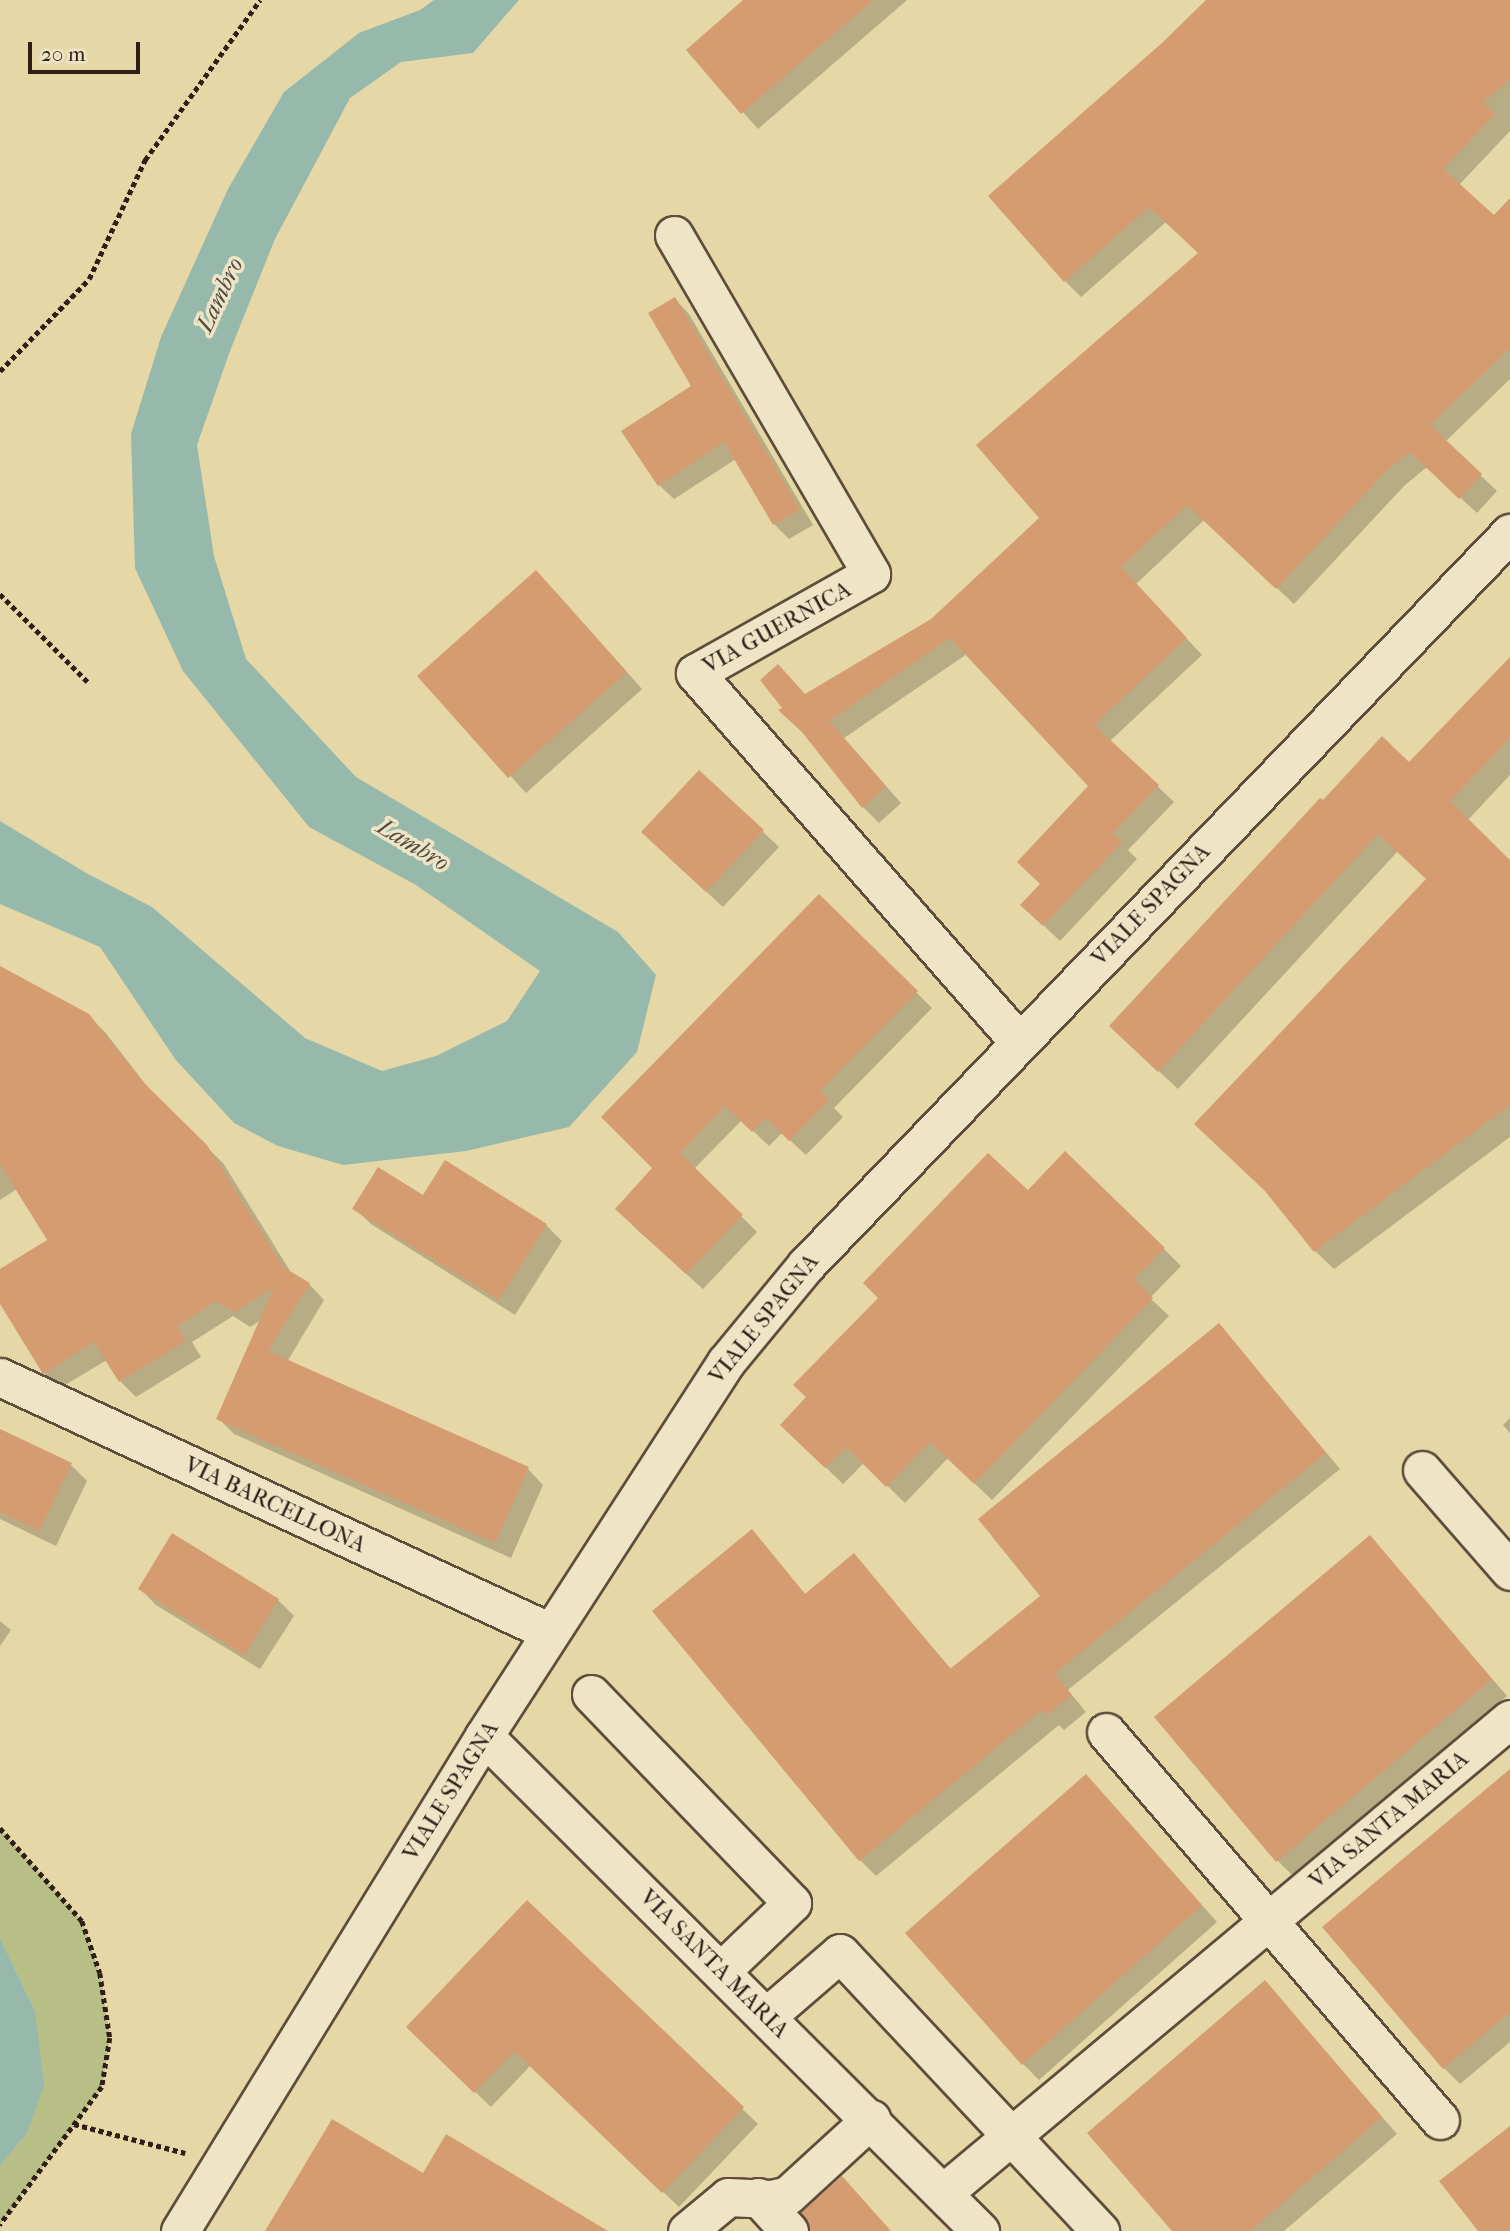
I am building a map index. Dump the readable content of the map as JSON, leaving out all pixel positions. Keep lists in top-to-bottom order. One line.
{"streets":{"street":["VIA GUERNICA","VIALE SPAGNA","VIA BARCELLONA","VIA SANTA MARIA"]},"crossings":[["VIA GUERNICA","VIALE SPAGNA"],["VIALE SPAGNA","VIA BARCELLONA"],["VIALE SPAGNA","VIA SANTA MARIA"]],"water":["Lambro"],"scale_bar":"20 m"}
